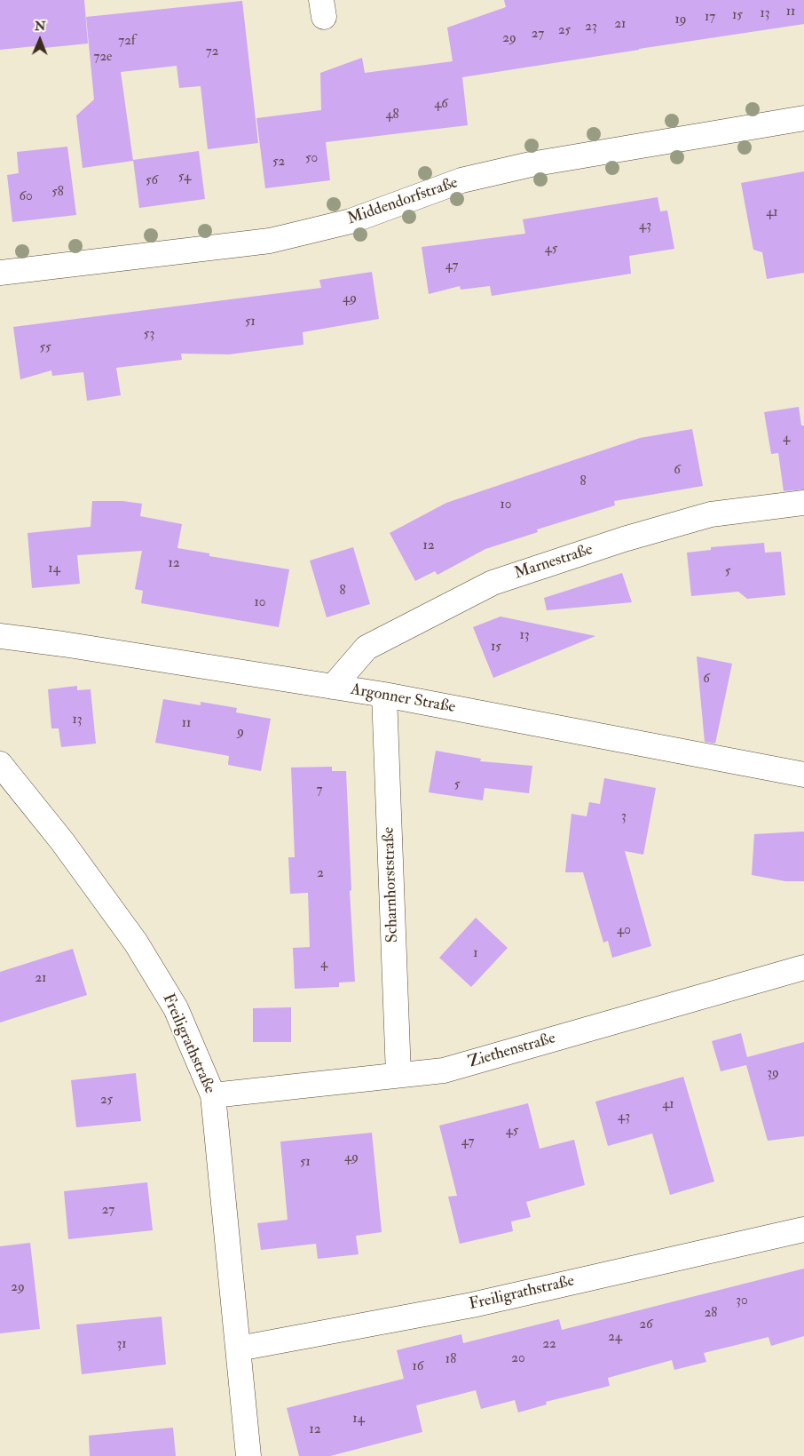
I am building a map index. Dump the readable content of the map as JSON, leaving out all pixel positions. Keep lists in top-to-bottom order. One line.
{"streets":{"street":["Middendorfstraße","Marnestraße","Argonner Straße","Scharnhorststraße","Freiligrathstraße","Ziethenstraße"]},"crossings":[["Marnestraße","Argonner Straße"],["Argonner Straße","Scharnhorststraße"],["Scharnhorststraße","Ziethenstraße"],["Freiligrathstraße","Ziethenstraße"]],"house_numbers":["11","13","15","17","19","21","23","25","27","29","72f","72","72e","46","48","50","52","54","56","58","60","41","43","45","47","49","51","53","55","4","6","8","10","12","12","14","5","8","10","13","15","6","13","11","9","5","7","3","2","40","1","4","21","39","25","41","43","45","47","49","51","27","29","30","28","26","24","31","22","20","18","16","14","12"],"north":"top"}
